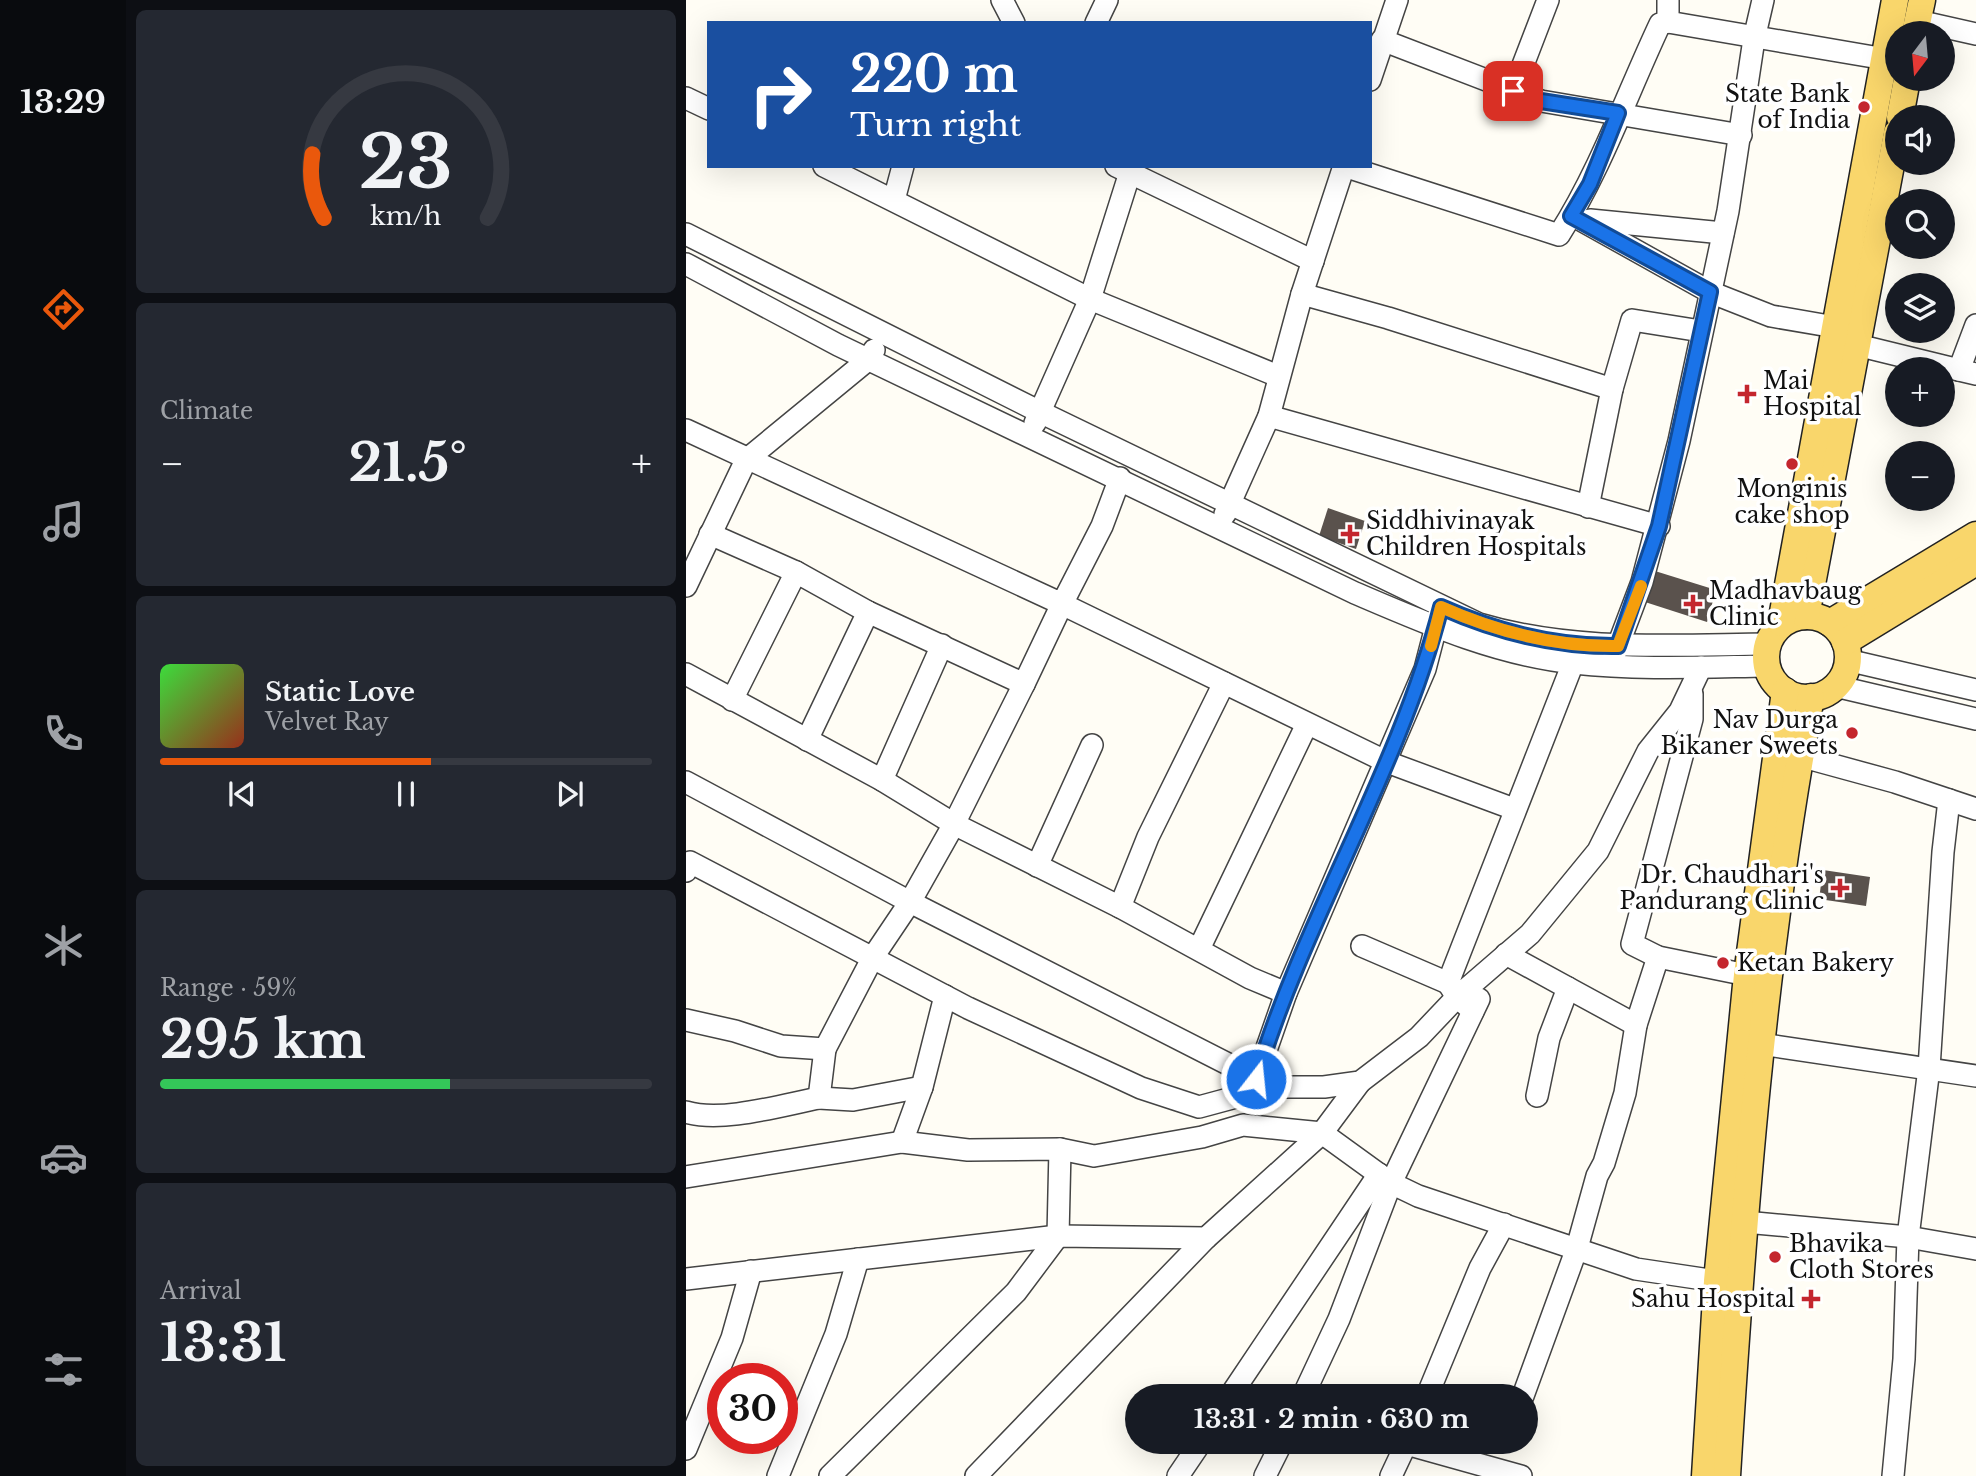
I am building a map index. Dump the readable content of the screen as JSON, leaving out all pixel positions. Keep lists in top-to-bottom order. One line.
{"places":{"other":["State Bank of India","Monginis cake shop","Nav Durga Bikaner Sweets","Ketan Bakery","Bhavika Cloth Stores"],"health":["Mai Hospital","Siddhivinayak Children Hospitals","Madhavbaug Clinic","Dr. Chaudhari's Pandurang Clinic","Sahu Hospital"]},"north":"bottom","page":{"tabs":"13:29","map_buttons":["+","−"],"turn":["220 m","Turn right"],"tile":["Climate",["Range · 59%","295 km"],["Arrival","13:31"]],"heat":["−","21.5°","+"],"song":["Static Love","Velvet Ray"],"limit":"30","trip":"13:31 · 2 min · 630 m","gauge":["23","km/h"]}}
